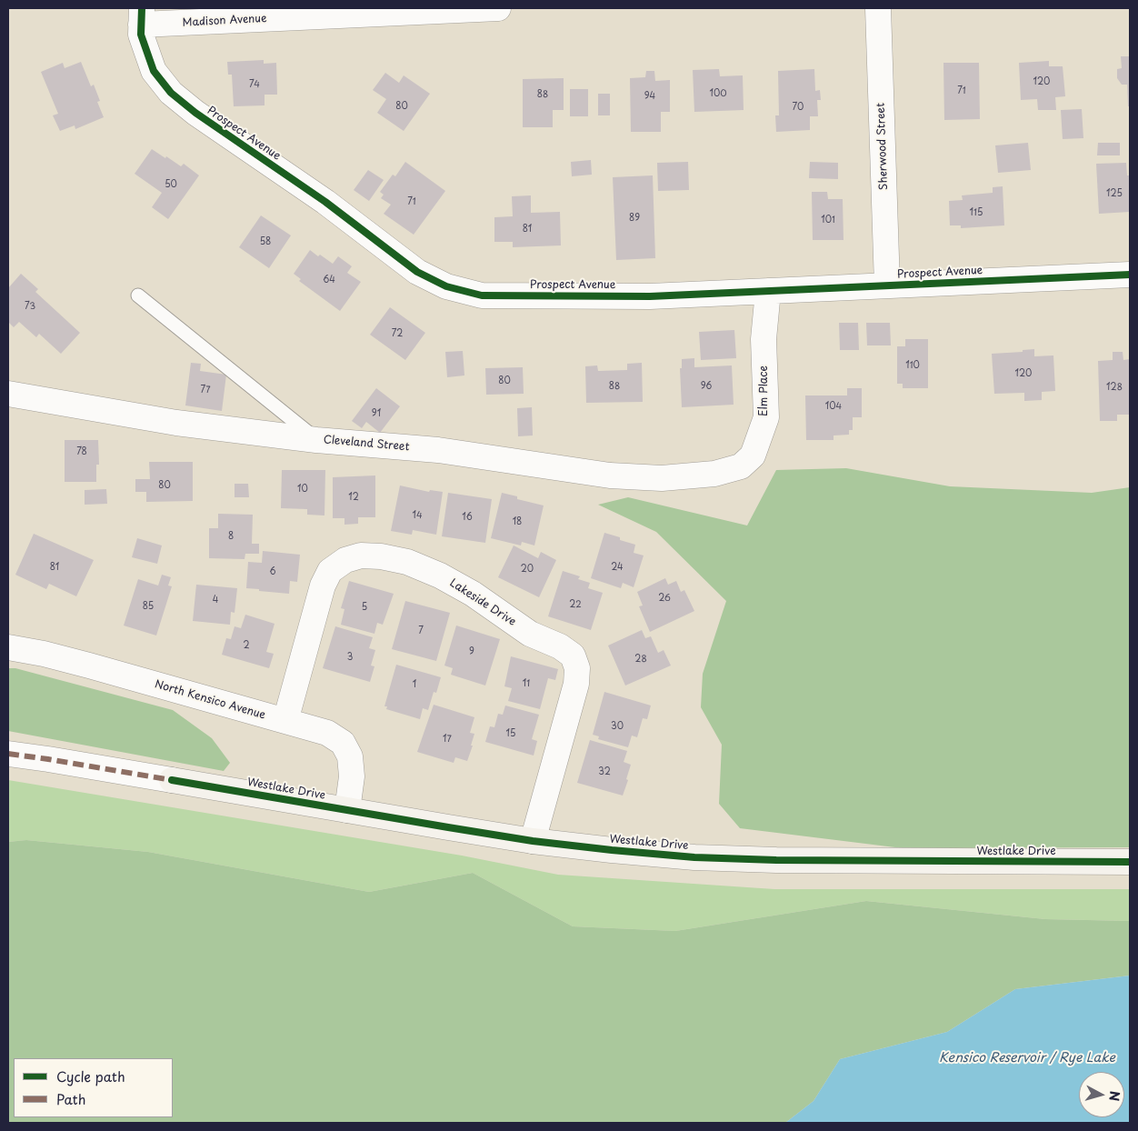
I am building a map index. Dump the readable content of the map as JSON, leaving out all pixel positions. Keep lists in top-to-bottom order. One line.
{"streets":{"street":["Madison Avenue","Prospect Avenue","Sherwood Street","Elm Place","Cleveland Street","Lakeside Drive","North Kensico Avenue","Westlake Drive"]},"crossings":[["Madison Avenue","Prospect Avenue"],["Prospect Avenue","Sherwood Street"],["Prospect Avenue","Elm Place"],["Elm Place","Cleveland Street"],["Lakeside Drive","North Kensico Avenue"],["Lakeside Drive","Westlake Drive"],["North Kensico Avenue","Westlake Drive"]],"water":["Kensico Reservoir / Rye Lake"],"house_numbers":["120","74","71","100","88","94","80","70","50","125","71","115","89","101","81","58","64","73","72","110","120","80","88","96","128","77","104","91","78","80","10","12","14","16","18","8","81","24","20","6","26","4","22","85","5","7","2","9","3","28","11","1","30","15","17","32"],"legend":["Cycle path","Path"],"north":"right"}
